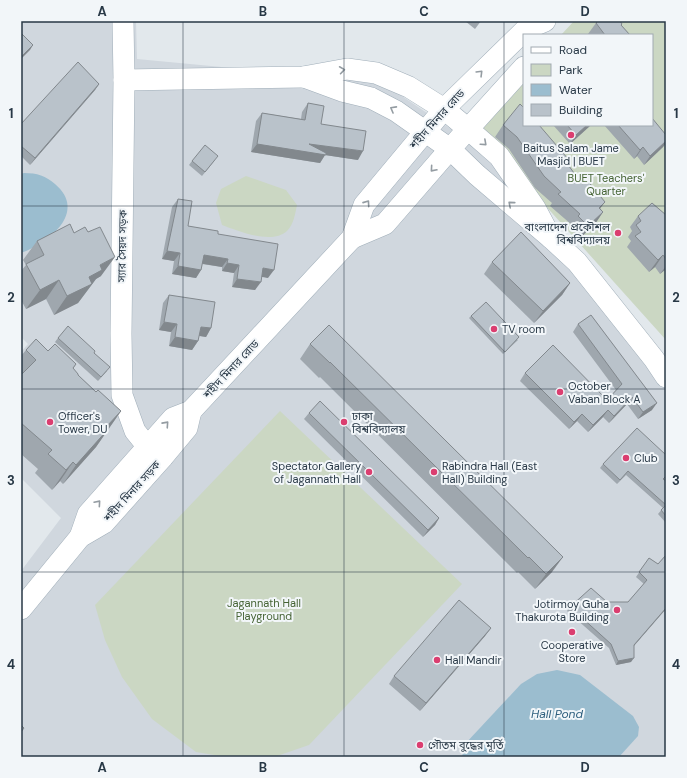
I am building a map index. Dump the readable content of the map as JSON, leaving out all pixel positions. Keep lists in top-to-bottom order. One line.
{"streets":{"main road":["শহীদ মিনার রোড","স্যার সৈয়দ সড়ক","শহীদ মিনার সড়ক"]},"crossings":[["শহীদ মিনার রোড","স্যার সৈয়দ সড়ক"],["শহীদ মিনার রোড","শহীদ মিনার সড়ক"],["স্যার সৈয়দ সড়ক","শহীদ মিনার সড়ক"]],"water":["Hall Pond"],"parks":["BUET Teachers' Quarter","Jagannath Hall Playground"],"places":["Baitus Salam Jame Masjid | BUET","বাংলাদেশ প্রকৌশল বিশ্ববিদ্যালয়","TV room","October Vaban Block A","Officer's Tower, DU","ঢাকা বিশ্ববিদ্যালয়","Club","Spectator Gallery of Jagannath Hall","Rabindra Hall (East Hall) Building","Jotirmoy Guha Thakurota Building","Cooperative Store","Hall Mandir","গৌতম বুদ্ধের মূর্তি"],"legend":["Road","Park","Water","Building"],"grid":{"columns":["A","B","C","D"],"rows":["1","2","3","4"]}}
